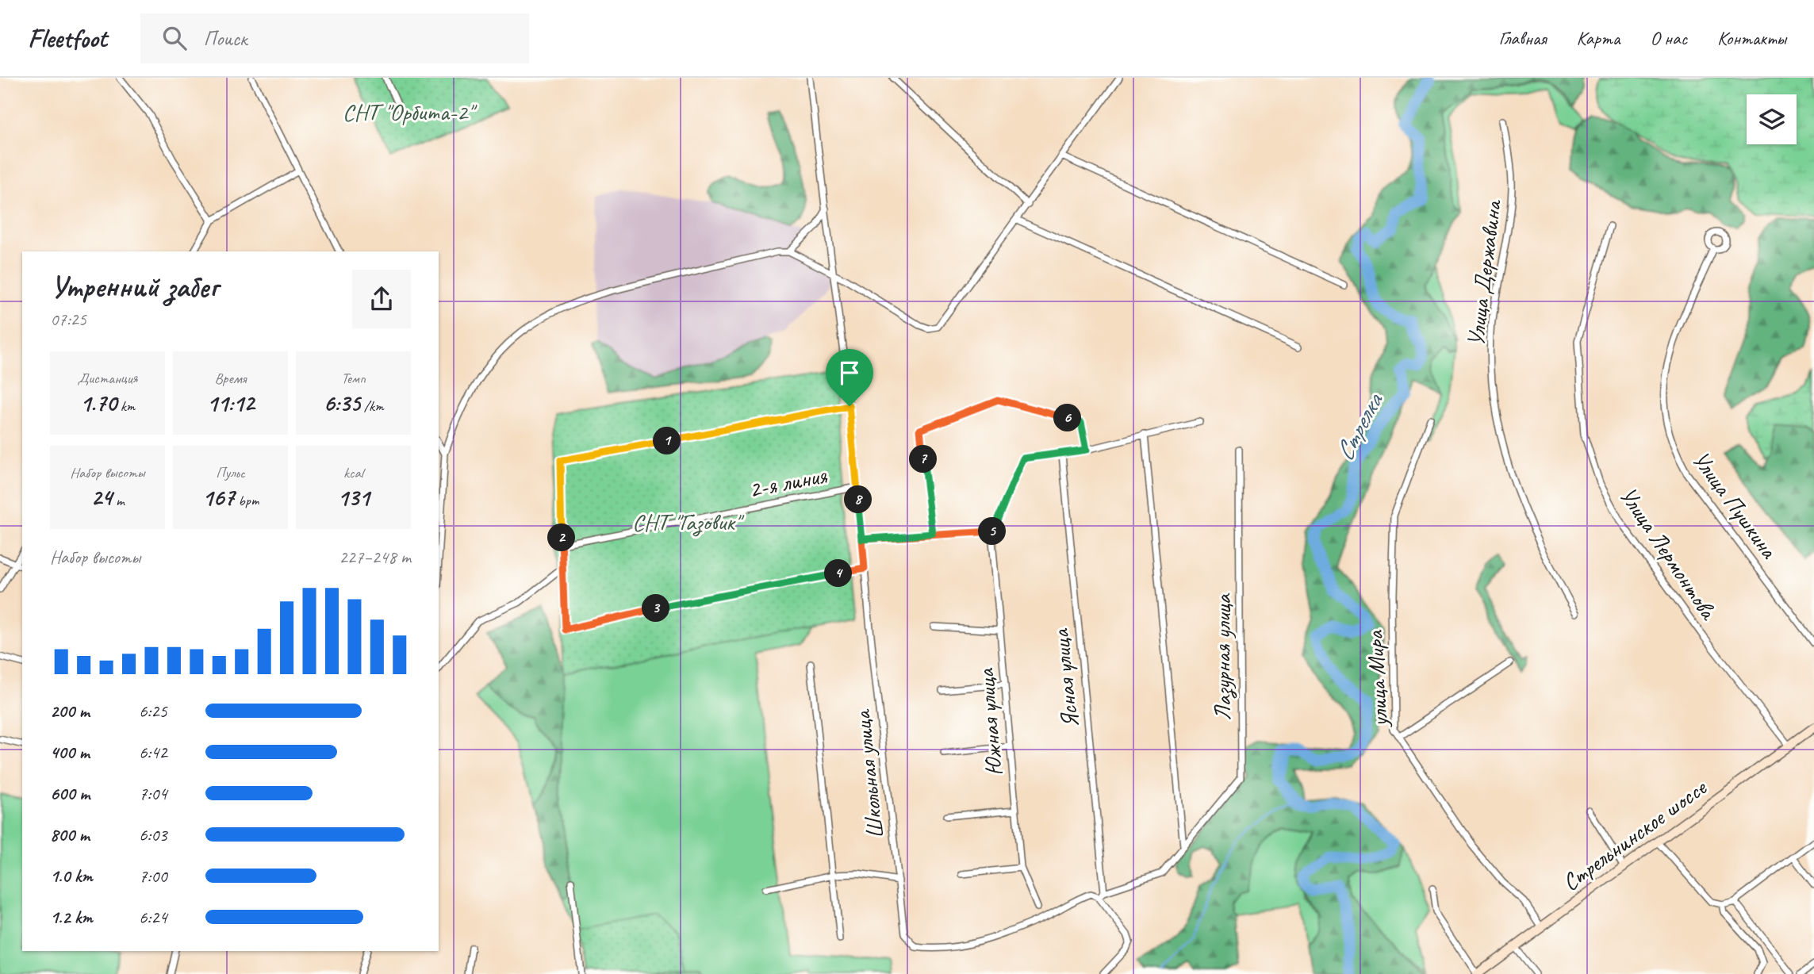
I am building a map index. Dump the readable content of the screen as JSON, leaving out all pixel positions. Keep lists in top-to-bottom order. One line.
{"streets":{"main road":["Стрельнинское шоссе"],"street":["Улица Державина","2-я линия","Улица Пушкина","Улица Лермонтова","Лазурная улица","Ясная улица","улица Мира","Южная улица","Школьная улица"]},"crossings":[["2-я линия","Школьная улица"],["Улица Лермонтова","Стрельнинское шоссе"],["Лазурная улица","Ясная улица"],["улица Мира","Стрельнинское шоссе"]],"water":["Стрелка"],"parks":["СНТ \"Орбита-2\"","СНТ \"Газовик\""],"page":{"header":"Fleetfoot","search":"Поиск","nav":["Главная","Карта","О нас","Контакты"],"heading":["Утренний забег","07:25"],"stats":[["Дистанция","1.70 km"],["Время","11:12"],["Темп","6:35 /km"],["Набор высоты","24 m"],["Пульс","167 bpm"],["kcal","131"]],"pins":["6","1","7","8","5","2","4","3"],"chart":["Набор высоты","227–248 m"],"list":[{"name":"200 m","note":"6:25"},{"name":"400 m","note":"6:42"},{"name":"600 m","note":"7:04"},{"name":"800 m","note":"6:03"},{"name":"1.0 km","note":"7:00"},{"name":"1.2 km","note":"6:24"}]}}
